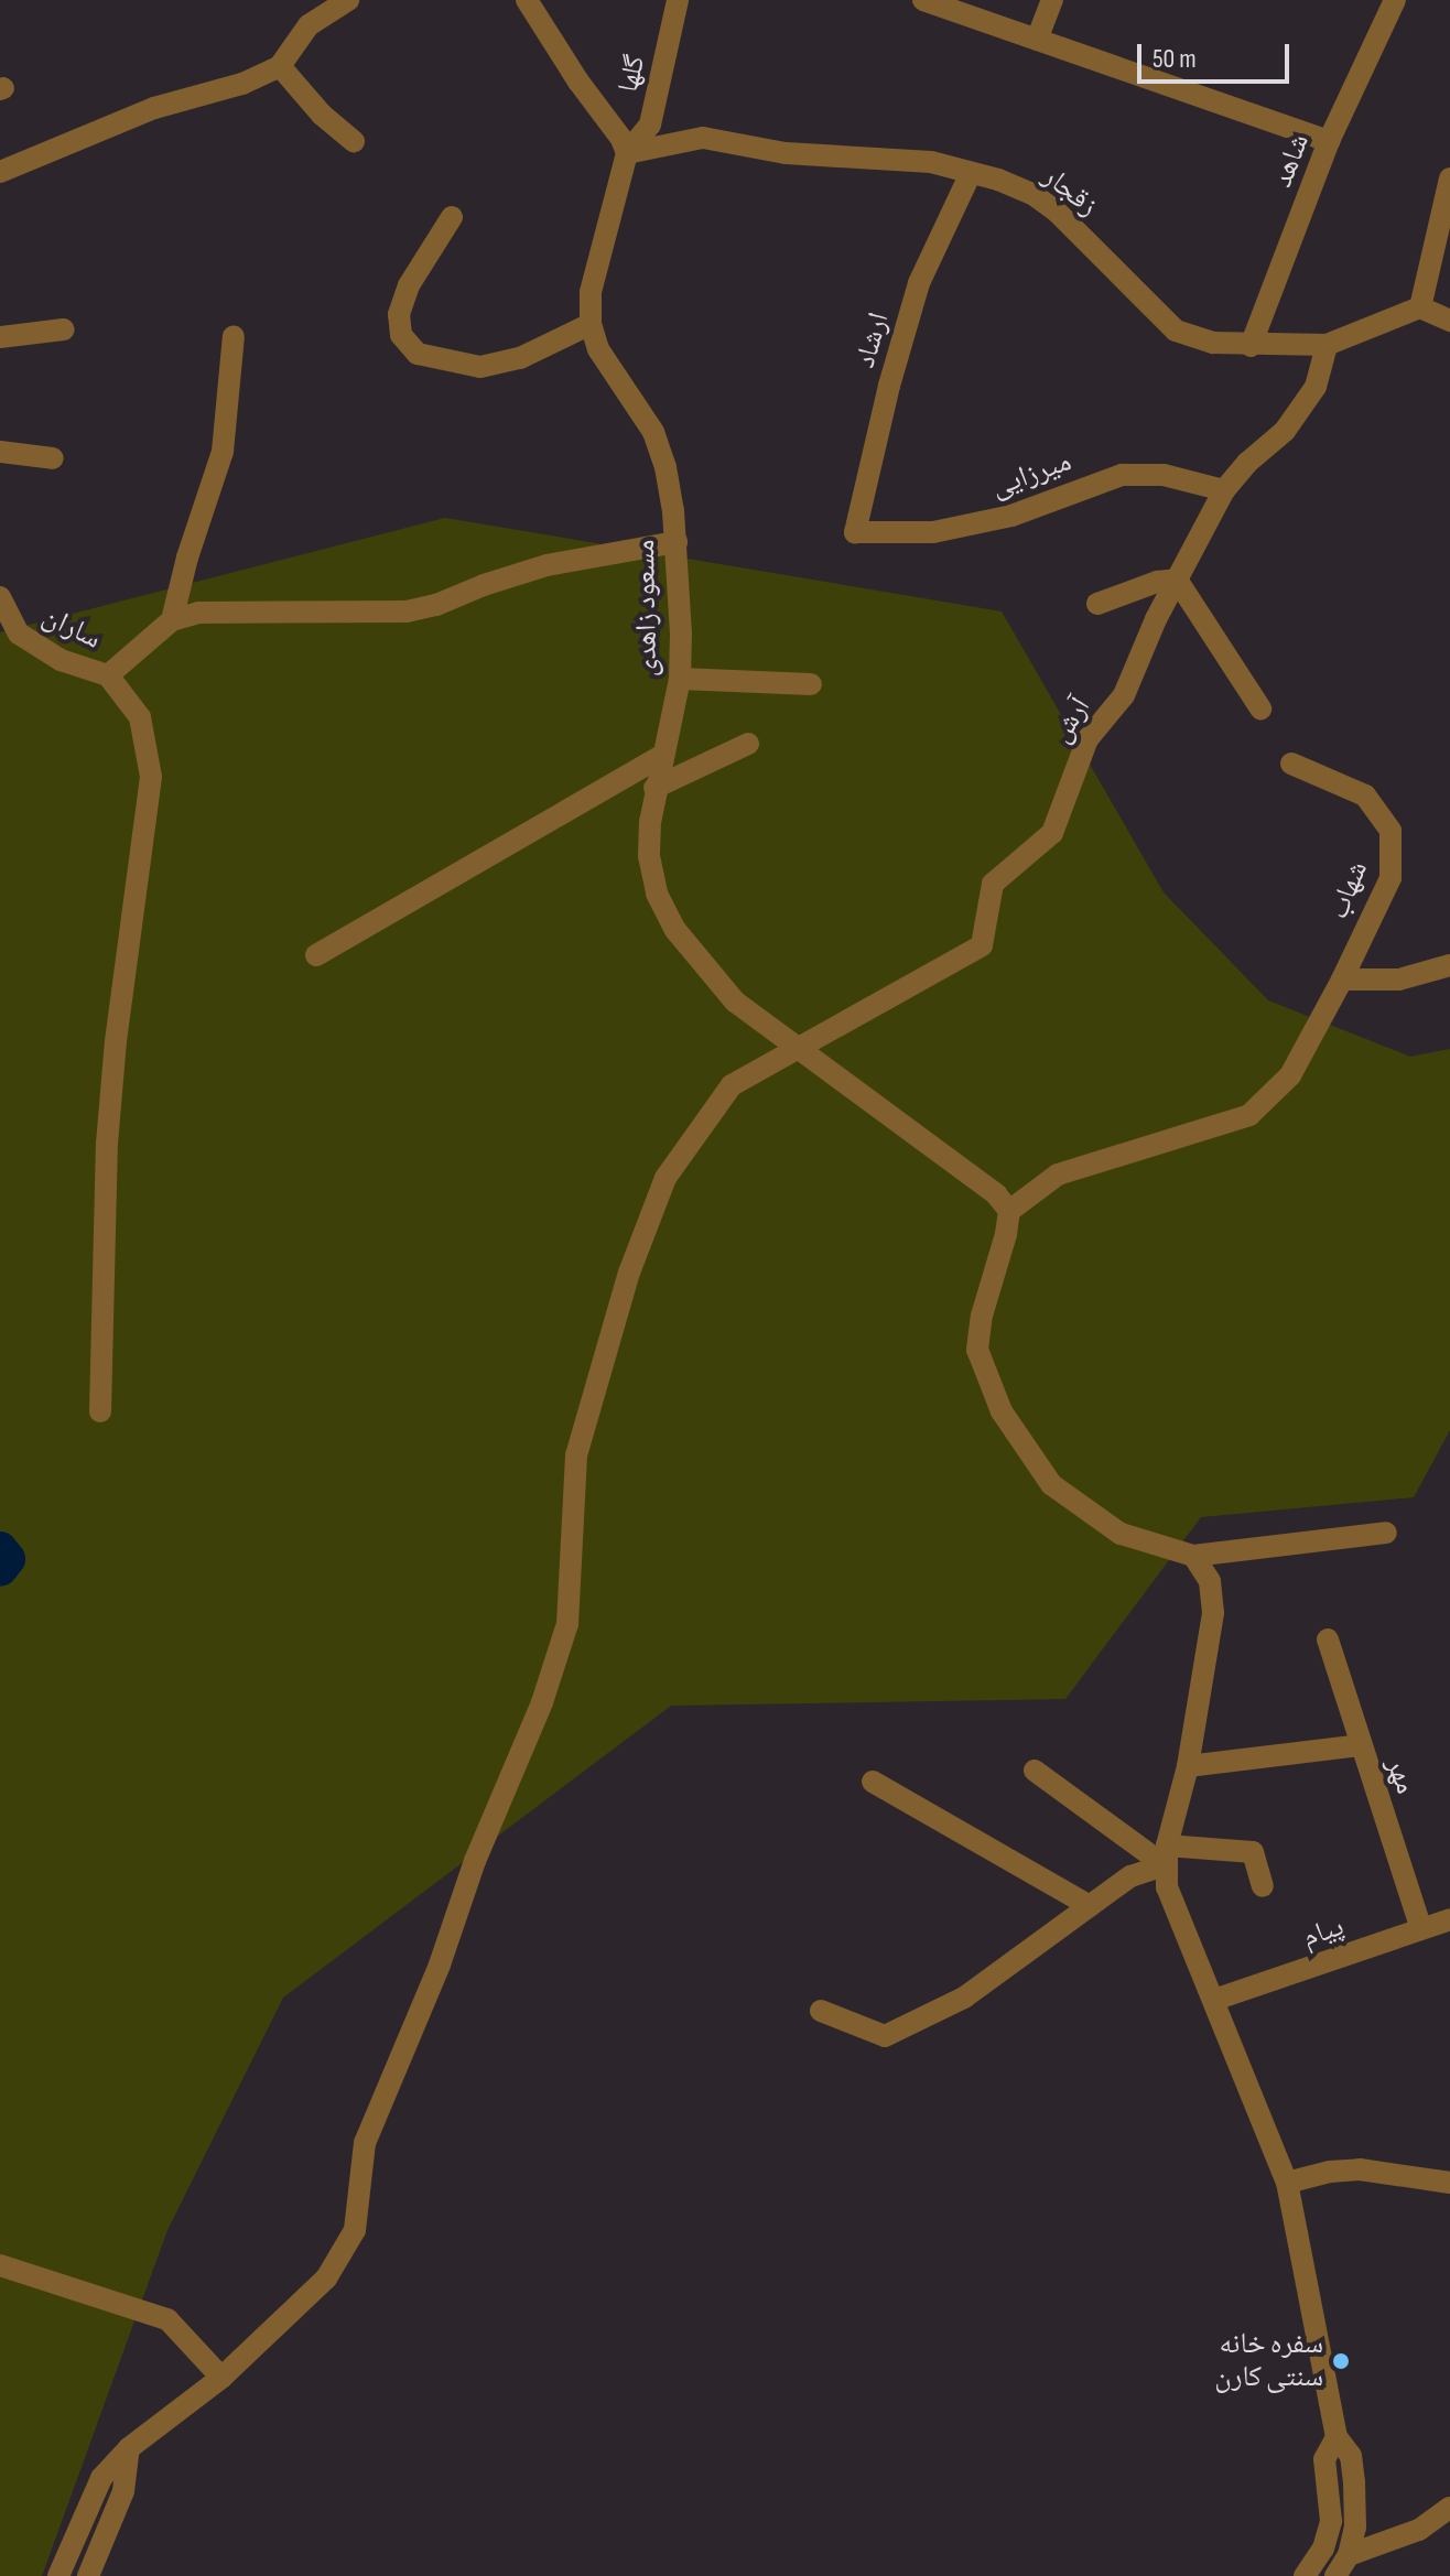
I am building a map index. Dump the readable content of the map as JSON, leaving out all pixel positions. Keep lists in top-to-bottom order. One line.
{"streets":{"street":["گلها","شاهد","زقجار","ارشاد","میرزایی","مسعود زاهدی","ساران","آرش","شهاب","مهر","پیام"]},"crossings":[["گلها","زقجار"],["گلها","مسعود زاهدی"],["شاهد","زقجار"],["زقجار","ارشاد"],["زقجار","مسعود زاهدی"],["زقجار","آرش"],["ارشاد","میرزایی"],["میرزایی","آرش"],["مسعود زاهدی","آرش"],["مسعود زاهدی","شهاب"],["مهر","پیام"]],"places":["سفره خانه سنتی کارن"],"scale_bar":"50 m"}
